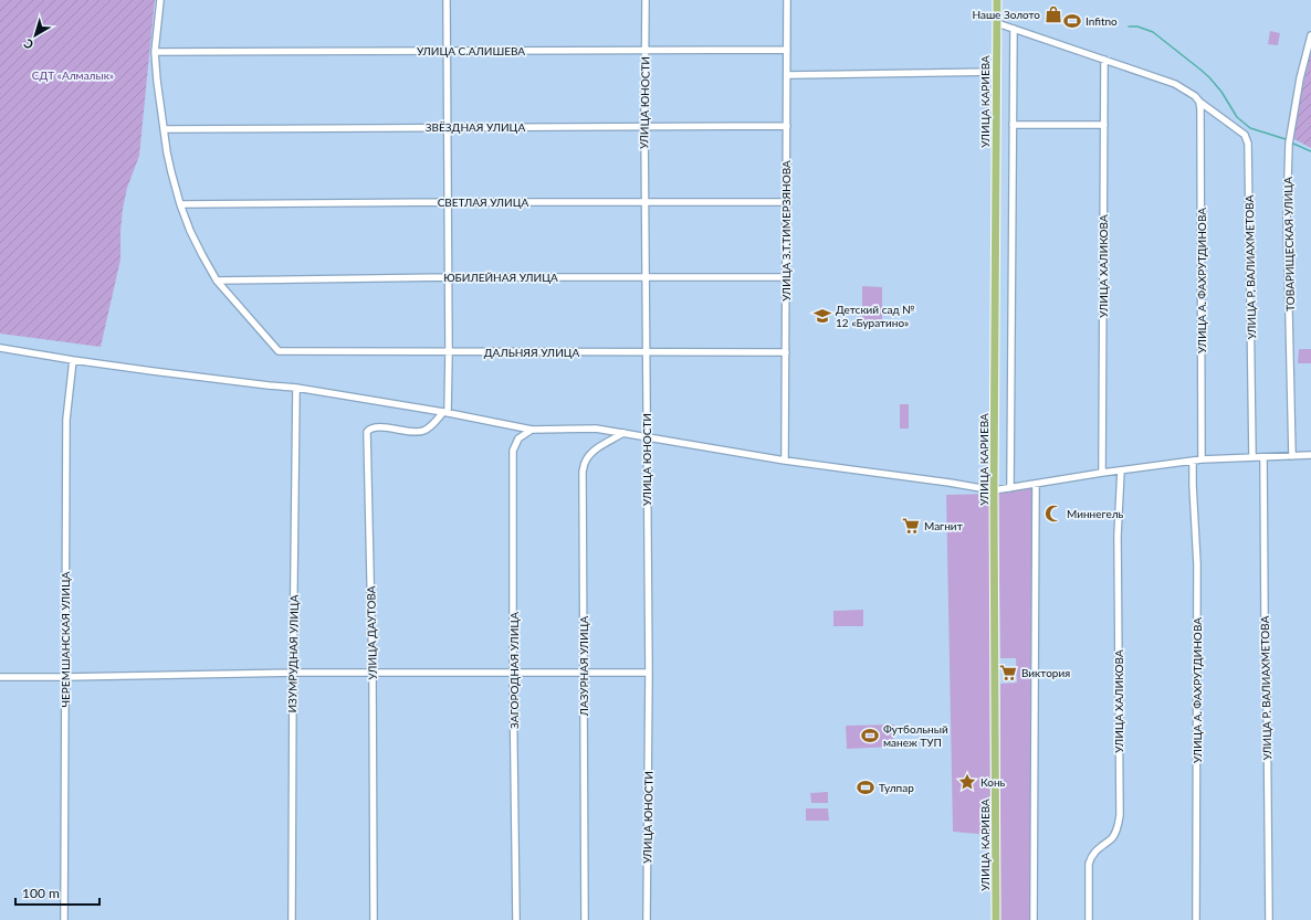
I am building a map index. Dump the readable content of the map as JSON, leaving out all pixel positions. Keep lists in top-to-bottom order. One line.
{"streets":{"main road":["УЛИЦА КАРИЕВА"],"street":["УЛИЦА С.АЛИШЕВА","УЛИЦА ЮНОСТИ","ЗВЁЗДНАЯ УЛИЦА","СВЕТЛАЯ УЛИЦА","УЛИЦА З.Т.ТИМЕРЗЯНОВА","ТОВАРИЩЕСКАЯ УЛИЦА","УЛИЦА ХАЛИКОВА","УЛИЦА Р. ВАЛИАХМЕТОВА","ЮБИЛЕЙНАЯ УЛИЦА","УЛИЦА А. ФАХРУТДИНОВА","ДАЛЬНЯЯ УЛИЦА","УЛИЦА ДАУТОВА","ЧЕРЕМШАНСКАЯ УЛИЦА","ИЗУМРУДНАЯ УЛИЦА","ЛАЗУРНАЯ УЛИЦА","ЗАГОРОДНАЯ УЛИЦА"]},"crossings":[["УЛИЦА С.АЛИШЕВА","УЛИЦА ЮНОСТИ"],["УЛИЦА С.АЛИШЕВА","УЛИЦА З.Т.ТИМЕРЗЯНОВА"],["УЛИЦА КАРИЕВА","УЛИЦА Р. ВАЛИАХМЕТОВА"],["УЛИЦА ЮНОСТИ","ЗВЁЗДНАЯ УЛИЦА"],["УЛИЦА ЮНОСТИ","СВЕТЛАЯ УЛИЦА"],["УЛИЦА ЮНОСТИ","ЮБИЛЕЙНАЯ УЛИЦА"],["УЛИЦА ЮНОСТИ","ДАЛЬНЯЯ УЛИЦА"],["ЗВЁЗДНАЯ УЛИЦА","УЛИЦА З.Т.ТИМЕРЗЯНОВА"],["СВЕТЛАЯ УЛИЦА","УЛИЦА З.Т.ТИМЕРЗЯНОВА"],["УЛИЦА З.Т.ТИМЕРЗЯНОВА","ЮБИЛЕЙНАЯ УЛИЦА"],["УЛИЦА З.Т.ТИМЕРЗЯНОВА","ДАЛЬНЯЯ УЛИЦА"],["УЛИЦА ХАЛИКОВА","УЛИЦА Р. ВАЛИАХМЕТОВА"],["УЛИЦА Р. ВАЛИАХМЕТОВА","УЛИЦА А. ФАХРУТДИНОВА"],["ЮБИЛЕЙНАЯ УЛИЦА","ДАЛЬНЯЯ УЛИЦА"]],"parks":["СДТ «Алмалык»"],"places":{"shop":["Наше Золото"],"sports":["Infitno","Футбольный манеж ТУП","Тулпар"],"school or university":["Детский сад № 12 «Буратино»"],"mosque":["Миннегель"],"supermarket":["Магнит","Виктория"],"place":["Конь"]},"scale_bar":"100 m","north":"bottom left"}
